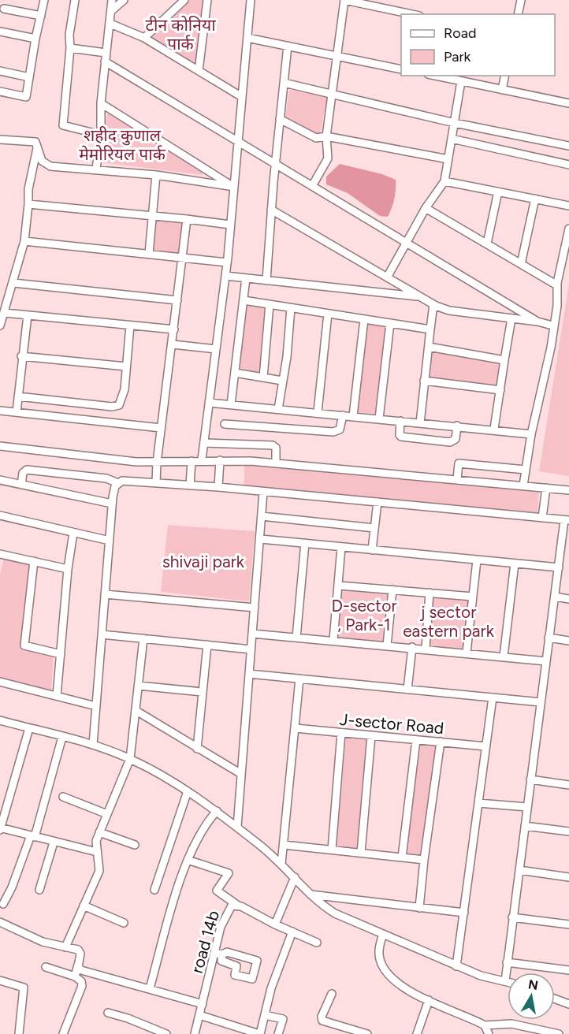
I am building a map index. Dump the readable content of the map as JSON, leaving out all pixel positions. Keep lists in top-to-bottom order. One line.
{"streets":{"street":["J-sector Road","road 14b"]},"parks":["टीन कोनिया पार्क","शहीद कुणाल मेमोरियल पार्क","shivaji park","D-sector , Park-1","j sector eastern park"],"legend":["Road","Park"],"north":"top"}
